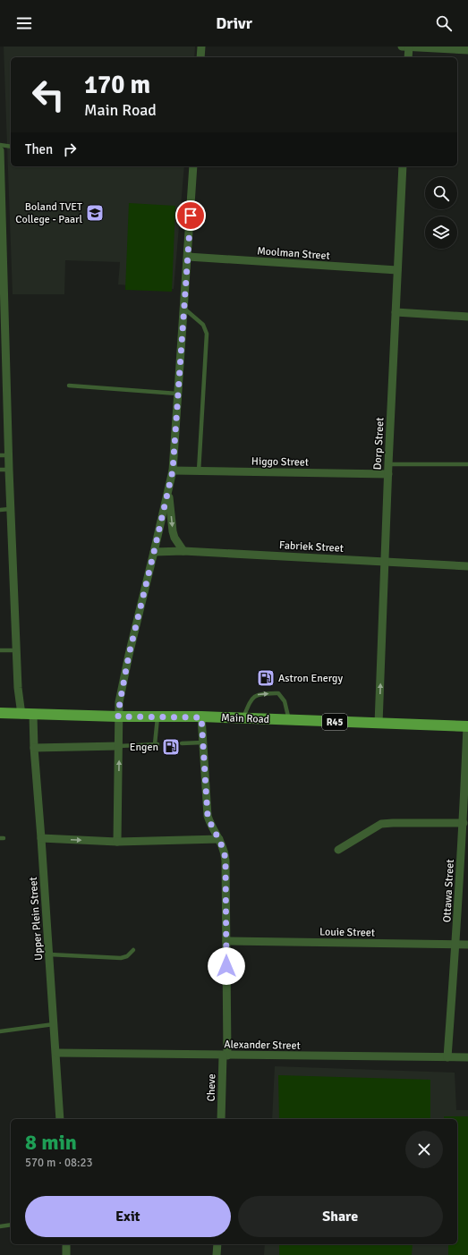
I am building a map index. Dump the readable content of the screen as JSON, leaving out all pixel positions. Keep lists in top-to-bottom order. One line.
{"streets":{"main road":["Main Road","R45"],"street":["Moolman Street","Dorp Street","Higgo Street","Fabriek Street","Ottawa Street","Upper Plein Street","Louie Street","Alexander Street","Cheve"]},"crossings":[["Moolman Street","Dorp Street"],["Dorp Street","Higgo Street"],["Dorp Street","Fabriek Street"],["Dorp Street","Main Road"],["Main Road","Ottawa Street"],["Main Road","Upper Plein Street"],["Main Road","Cheve"],["Ottawa Street","Louie Street"],["Ottawa Street","Alexander Street"],["Upper Plein Street","Alexander Street"],["Louie Street","Cheve"],["Alexander Street","Cheve"]],"places":{"school or university":["Boland TVET College - Paarl"],"fuel station":["Astron Energy","Engen"]},"page":{"header":"Drivr","turn":["170 m","Main Road"],"then":"Then","heading":["8 min","570 m · 08:23"],"buttons":["Exit","Share"]}}
